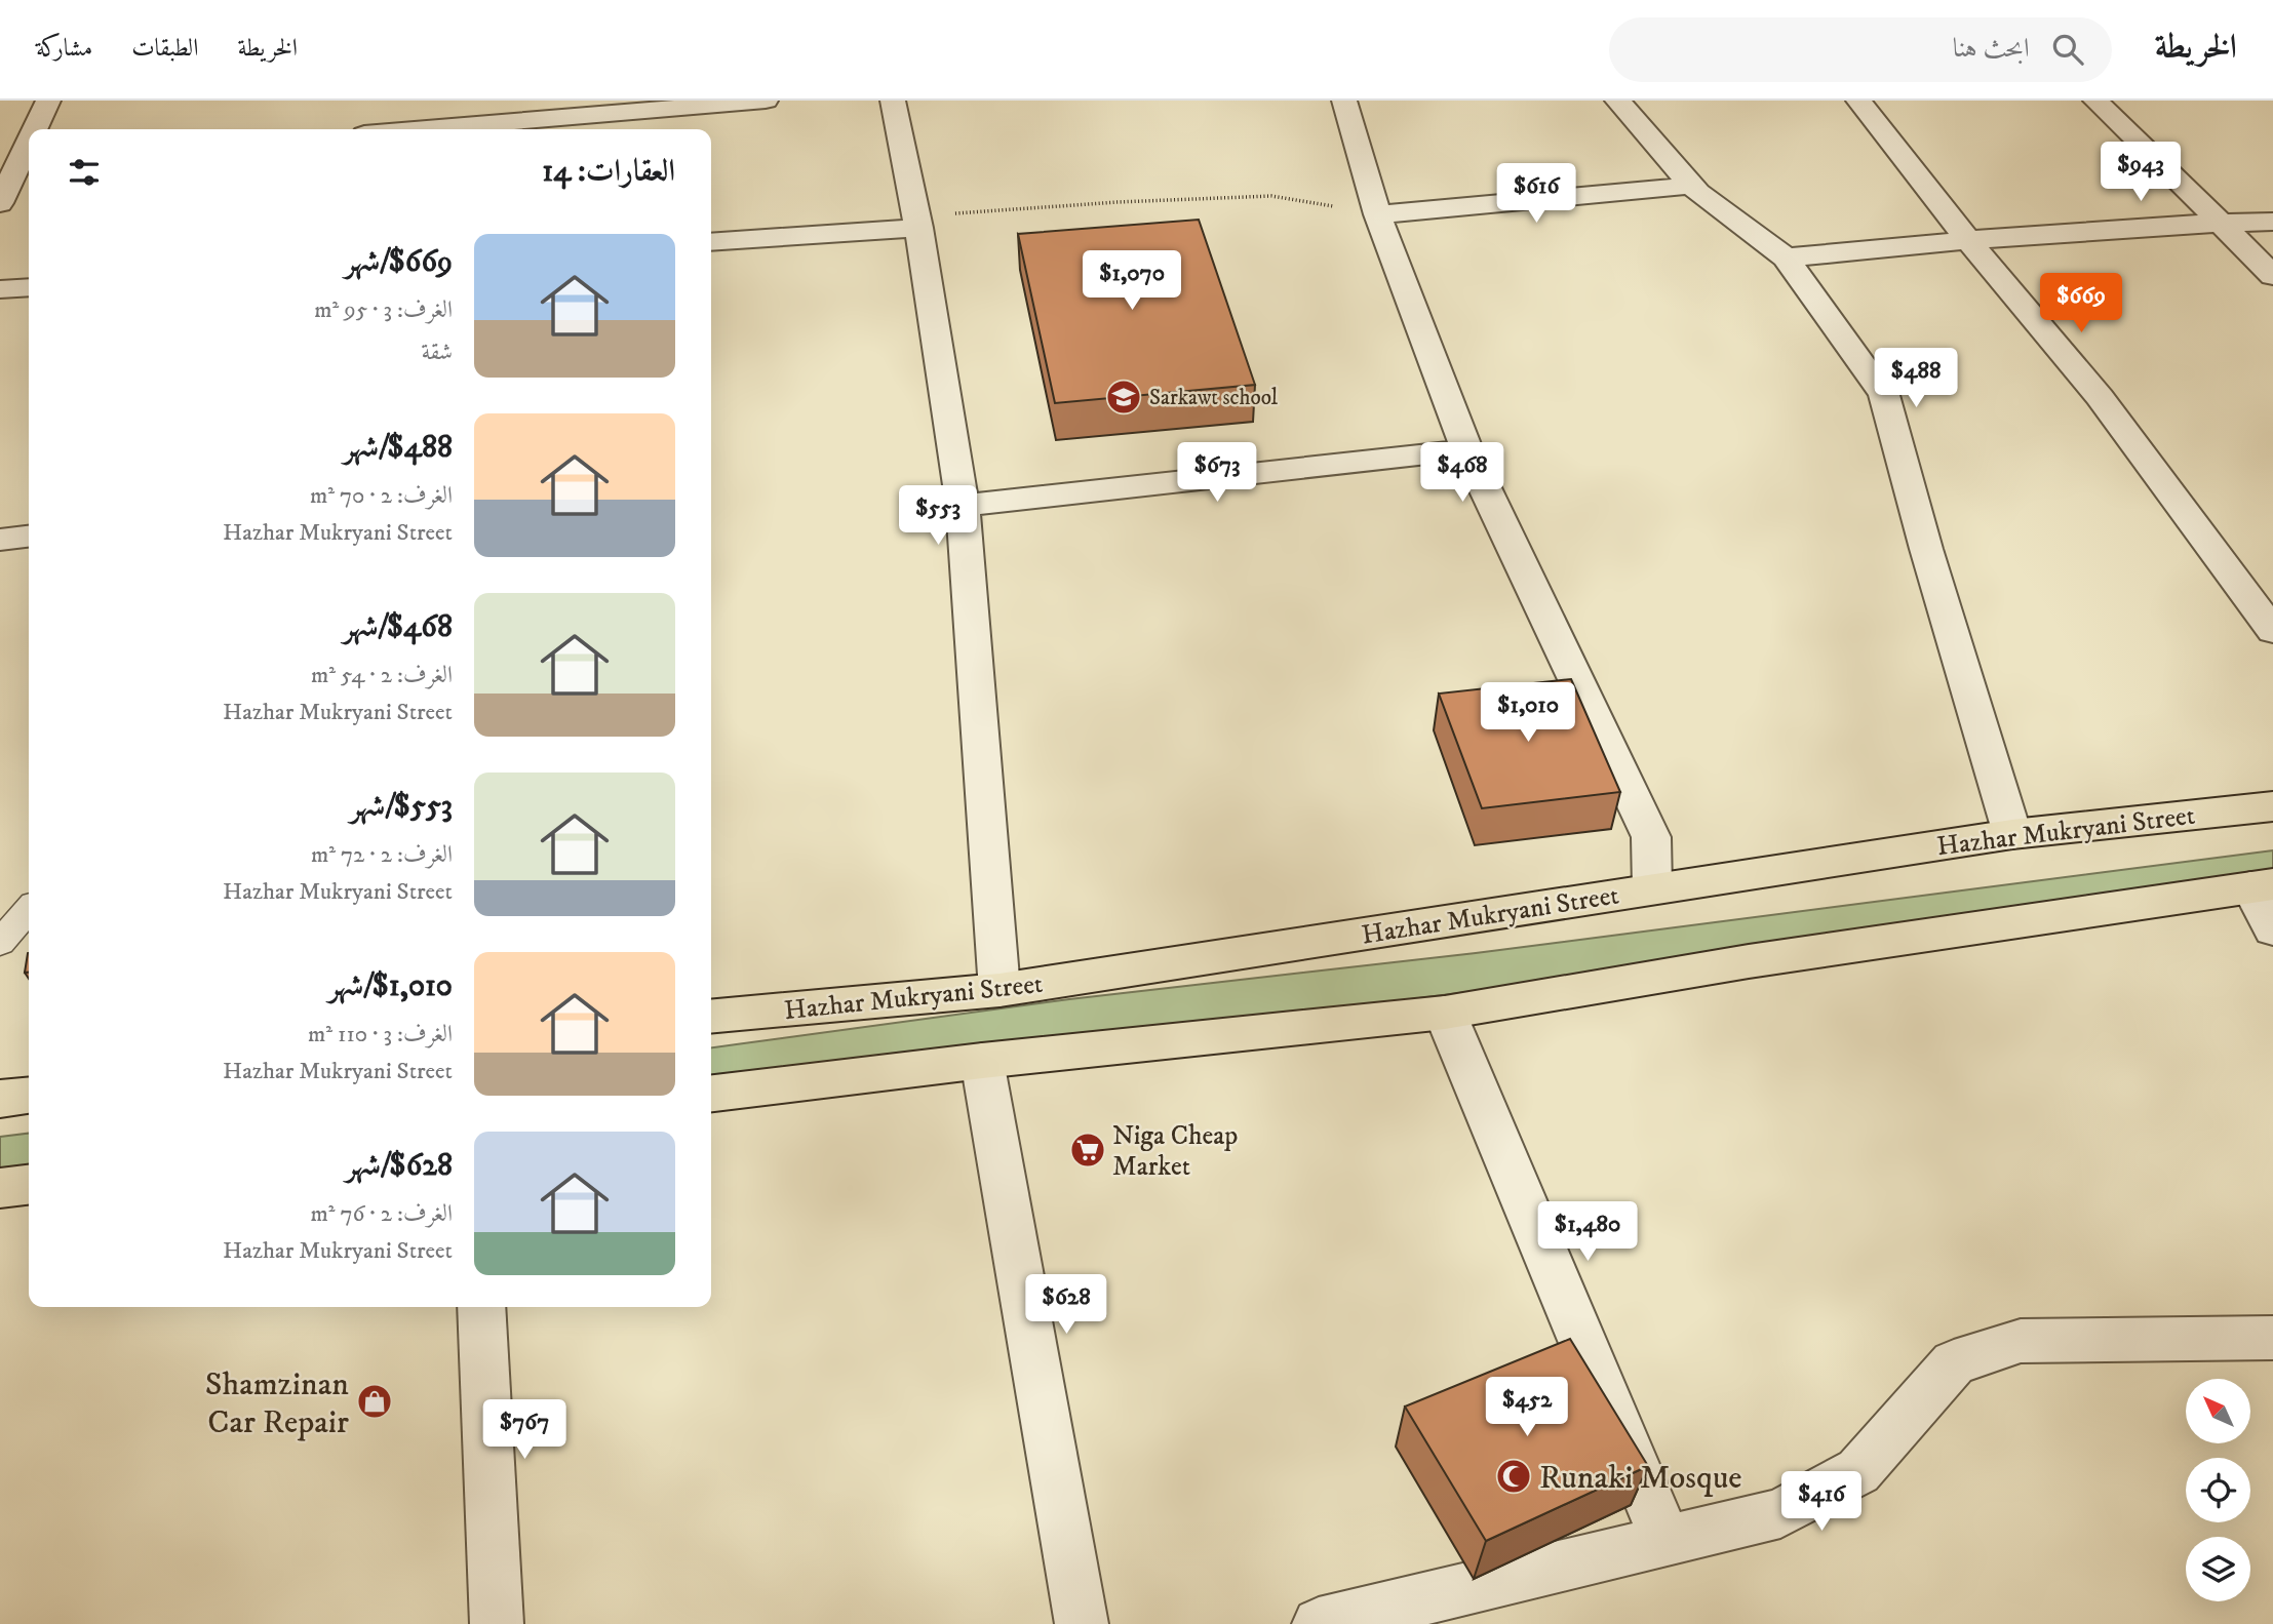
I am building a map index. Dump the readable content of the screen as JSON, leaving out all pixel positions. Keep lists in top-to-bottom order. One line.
{"streets":{"highway":["Hazhar Mukryani Street"]},"places":{"school or university":["Sarkawt school"],"supermarket":["Niga Cheap Market"],"shop":["Shamzinan Car Repair"],"mosque":["Runaki Mosque"]},"north":"top left","page":{"header":"الخريطة","search":"ابحث هنا","nav":["الخريطة","الطبقات","مشاركة"],"heading":"العقارات: 14","price":["$943","$616","$1,070","$669","$488","$673","$468","$553","$1,010","$1,480","$628","$452","$767","$416"],"list":[{"name":"$669/شهر","note":"الغرف: 3 · 95 m² · شقة"},{"name":"$488/شهر","note":"الغرف: 2 · 70 m² · Hazhar Mukryani Street"},{"name":"$468/شهر","note":"الغرف: 2 · 54 m² · Hazhar Mukryani Street"},{"name":"$553/شهر","note":"الغرف: 2 · 72 m² · Hazhar Mukryani Street"},{"name":"$1,010/شهر","note":"الغرف: 3 · 110 m² · Hazhar Mukryani Street"},{"name":"$628/شهر","note":"الغرف: 2 · 76 m² · Hazhar Mukryani Street"}]}}
